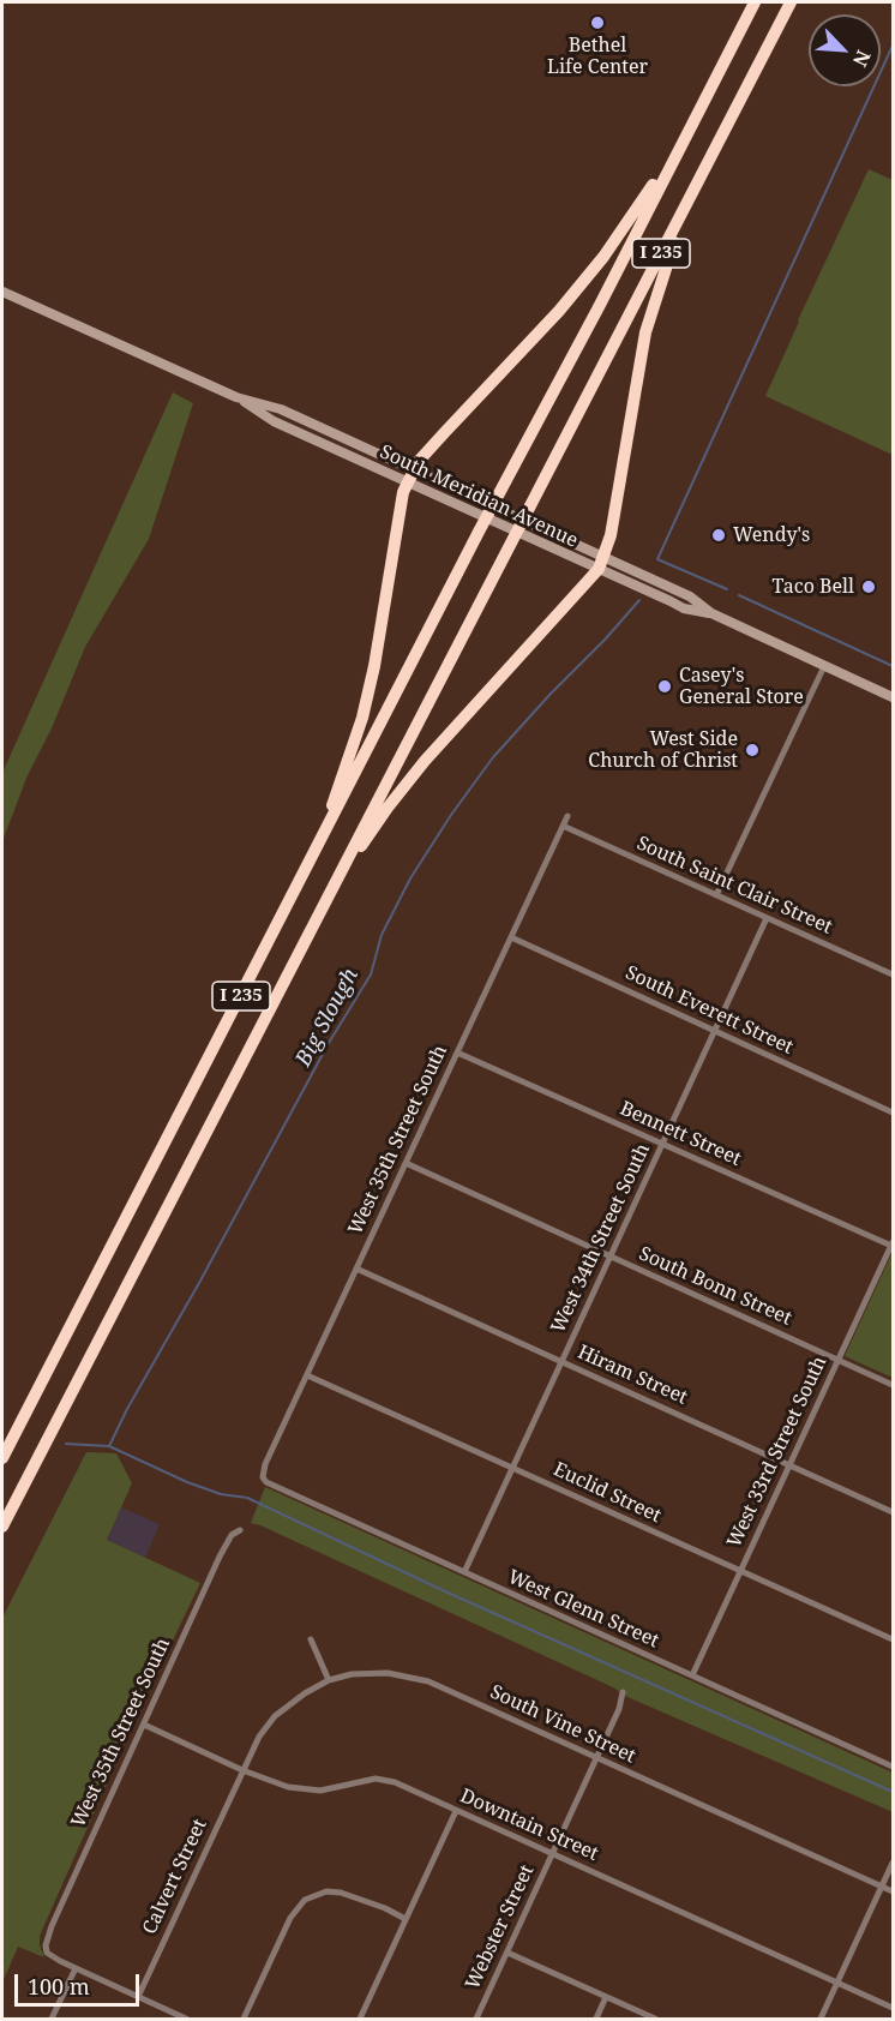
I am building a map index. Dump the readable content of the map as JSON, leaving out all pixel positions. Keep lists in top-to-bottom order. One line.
{"streets":{"highway":["I 235"],"main road":["South Meridian Avenue"],"street":["South Saint Clair Street","South Everett Street","Bennett Street","West 35th Street South","West 34th Street South","South Bonn Street","Hiram Street","West 33rd Street South","Euclid Street","West Glenn Street","South Vine Street","Downtain Street","Calvert Street","Webster Street"]},"crossings":[["South Saint Clair Street","West 35th Street South"],["South Saint Clair Street","West 34th Street South"],["South Everett Street","West 35th Street South"],["South Everett Street","West 34th Street South"],["Bennett Street","West 35th Street South"],["Bennett Street","West 34th Street South"],["Bennett Street","West 33rd Street South"],["West 35th Street South","South Bonn Street"],["West 35th Street South","Hiram Street"],["West 35th Street South","Euclid Street"],["West 35th Street South","West Glenn Street"],["West 35th Street South","Downtain Street"],["West 34th Street South","South Bonn Street"],["West 34th Street South","Hiram Street"],["West 34th Street South","Euclid Street"],["West 34th Street South","West Glenn Street"],["South Bonn Street","West 33rd Street South"],["Hiram Street","West 33rd Street South"],["West 33rd Street South","Euclid Street"],["West 33rd Street South","West Glenn Street"],["South Vine Street","Downtain Street"],["South Vine Street","Calvert Street"],["South Vine Street","Webster Street"],["Downtain Street","Calvert Street"],["Downtain Street","Webster Street"]],"water":["Big Slough"],"places":["Bethel Life Center","Wendy's","Taco Bell","Casey's General Store","West Side Church of Christ"],"scale_bar":"100 m","north":"bottom right"}
